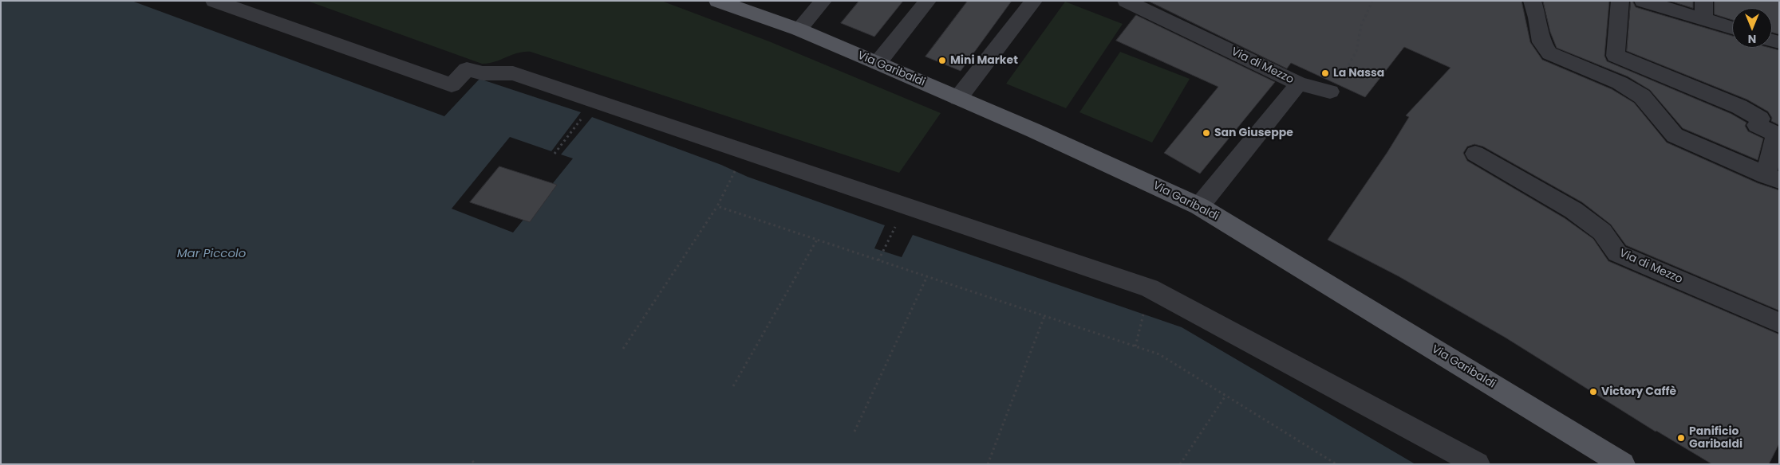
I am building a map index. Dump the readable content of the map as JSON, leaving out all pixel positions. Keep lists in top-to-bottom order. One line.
{"streets":{"main road":["Via Garibaldi"],"street":["Via di Mezzo"]},"crossings":[["Via di Mezzo","Via Garibaldi"]],"water":["Mar Piccolo"],"places":["Mini Market","La Nassa","San Giuseppe","Victory Caffè","Panificio Garibaldi"],"north":"bottom"}
